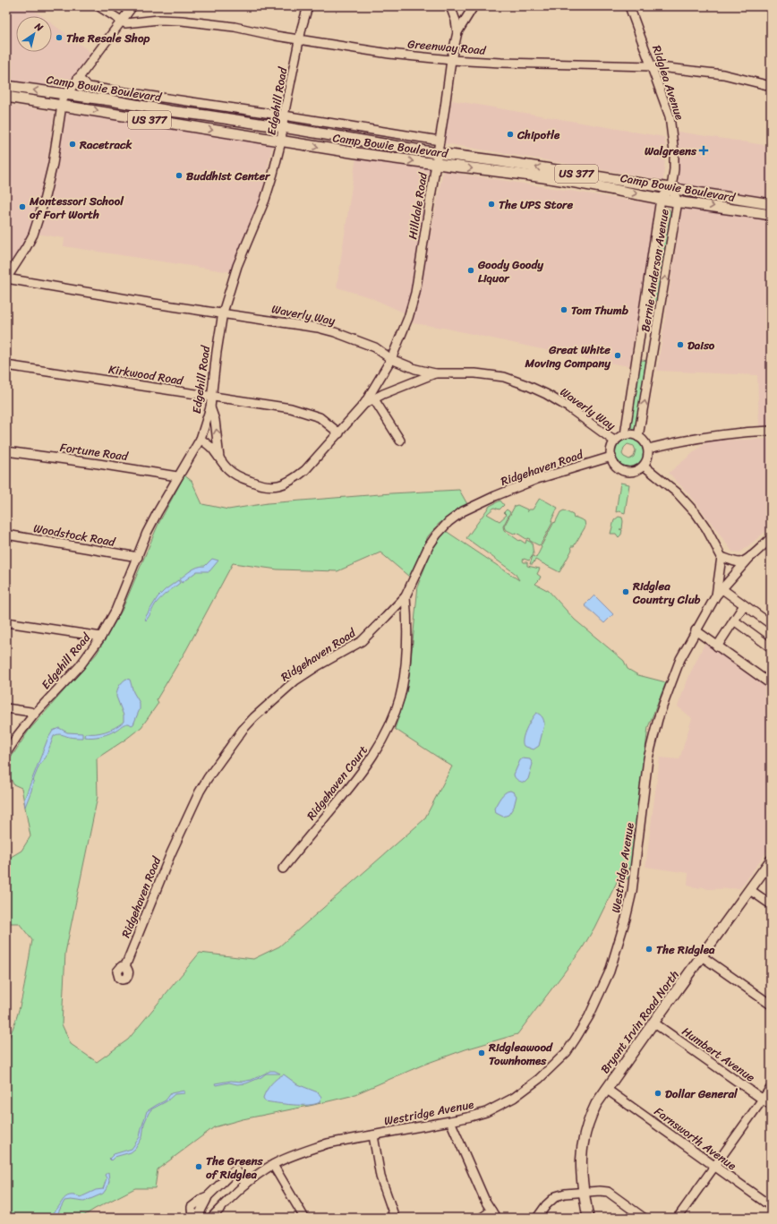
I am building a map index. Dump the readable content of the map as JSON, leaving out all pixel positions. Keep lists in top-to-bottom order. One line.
{"streets":{"main road":["Camp Bowie Boulevard","US 377","Bryant Irvin Road North"],"street":["Greenway Road","Ridglea Avenue","Edgehill Road","Hilldale Road","Bernie Anderson Avenue","Waverly Way","Kirkwood Road","Fortune Road","Ridgehaven Road","Woodstock Road","Ridgehaven Court","Westridge Avenue","Humbert Avenue","Farnsworth Avenue"]},"crossings":[["Greenway Road","Ridglea Avenue"],["Greenway Road","Edgehill Road"],["Greenway Road","Hilldale Road"],["Ridglea Avenue","Camp Bowie Boulevard"],["Ridglea Avenue","Bernie Anderson Avenue"],["Camp Bowie Boulevard","Edgehill Road"],["Camp Bowie Boulevard","Hilldale Road"],["Camp Bowie Boulevard","Bernie Anderson Avenue"],["Edgehill Road","Hilldale Road"],["Edgehill Road","Waverly Way"],["Edgehill Road","Kirkwood Road"],["Edgehill Road","Fortune Road"],["Edgehill Road","Woodstock Road"],["Hilldale Road","Waverly Way"],["Hilldale Road","Kirkwood Road"],["Bernie Anderson Avenue","Waverly Way"],["Bernie Anderson Avenue","Ridgehaven Road"],["Waverly Way","Ridgehaven Road"],["Ridgehaven Road","Ridgehaven Court"],["Bryant Irvin Road North","Humbert Avenue"],["Bryant Irvin Road North","Farnsworth Avenue"]],"places":{"other":["The Resale Shop","Chipotle","Racetrack","Buddhist Center","The UPS Store","Montessori School of Fort Worth","Goody Goody Liquor","Tom Thumb","Daiso","Great White Moving Company","Ridglea Country Club","The Ridglea","Ridgleawood Townhomes","Dollar General","The Greens of Ridglea"],"health":["Walgreens"]},"north":"top right"}
